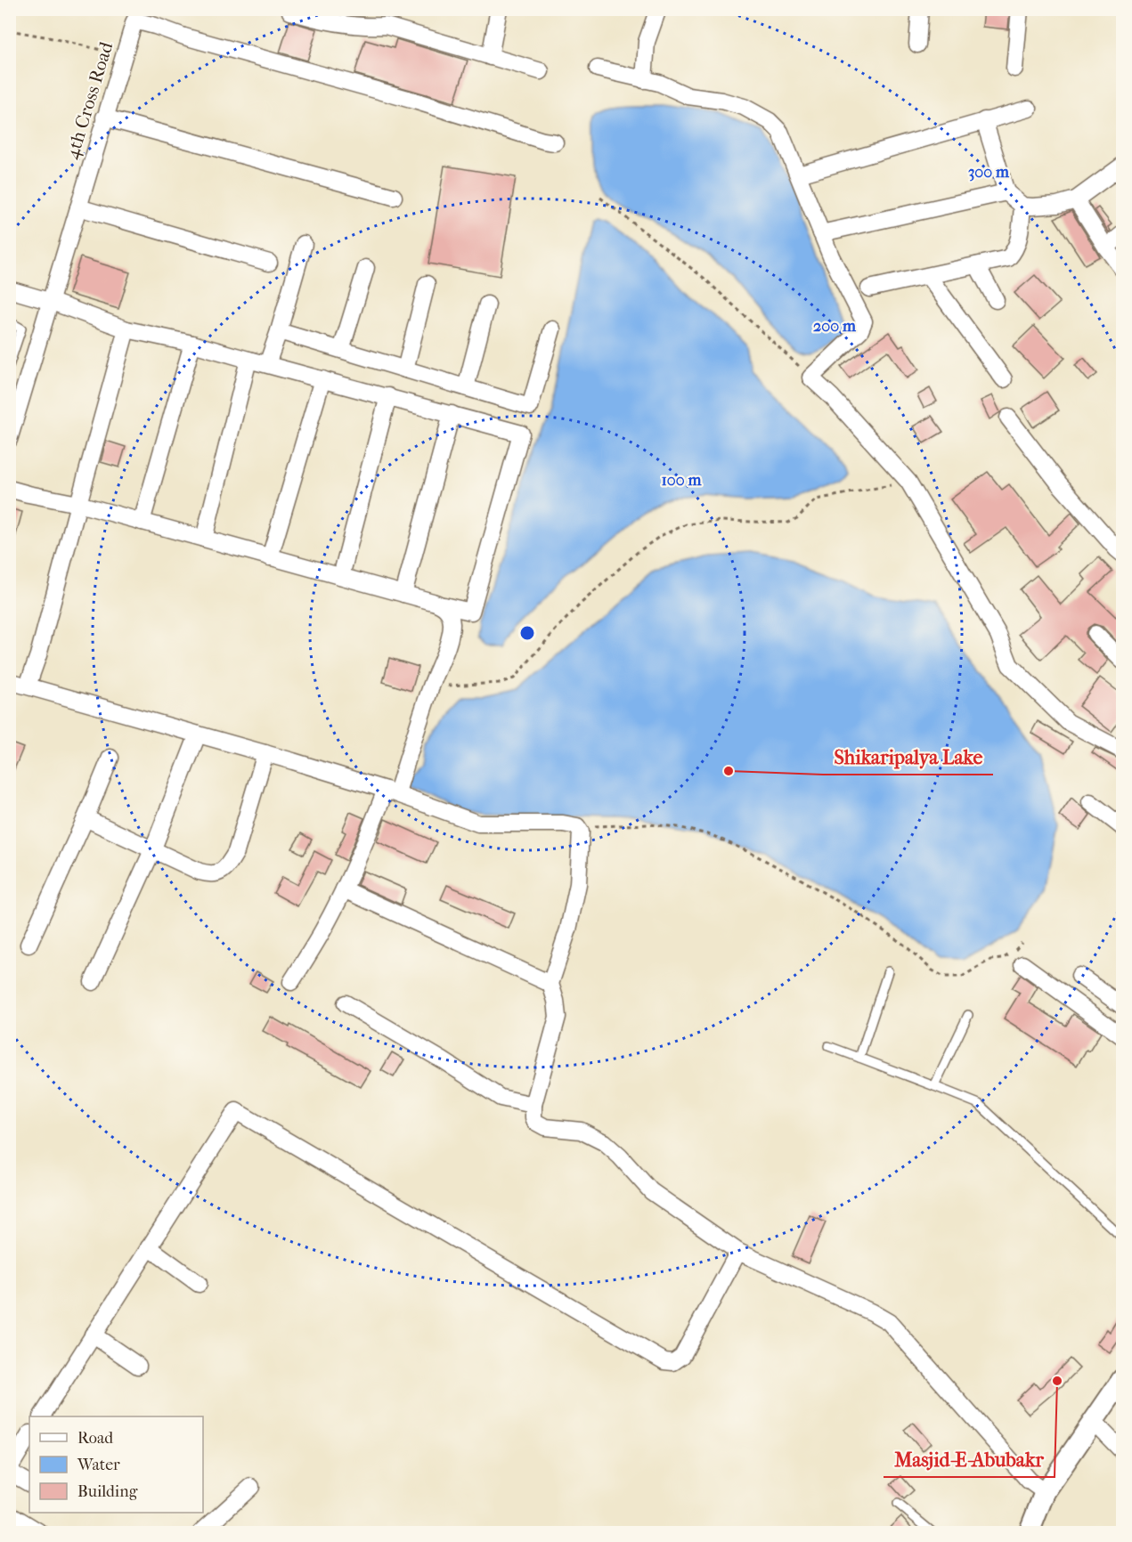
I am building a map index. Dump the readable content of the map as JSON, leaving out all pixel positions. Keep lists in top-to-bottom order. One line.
{"streets":{"street":["4th Cross Road"]},"places":["Shikaripalya Lake","Masjid-E-Abubakr"],"legend":["Road","Water","Building"],"rings":["300 m","200 m","100 m"]}
